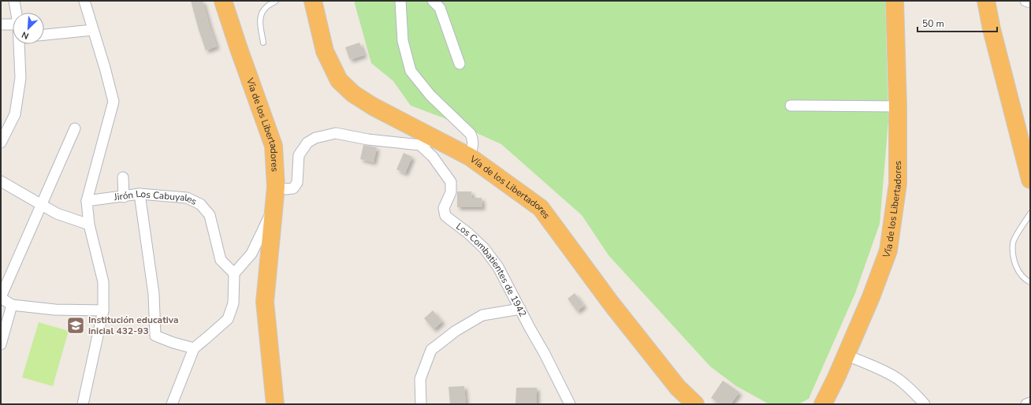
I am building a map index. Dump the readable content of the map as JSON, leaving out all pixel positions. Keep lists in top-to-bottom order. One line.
{"streets":{"highway":["Vía de los Libertadores"],"street":["Jirón Los Cabuyales","Los Combatientes de 1942"]},"places":{"school or university":["Institución educativa inicial 432-93"]},"scale_bar":"50 m","north":"bottom left"}
